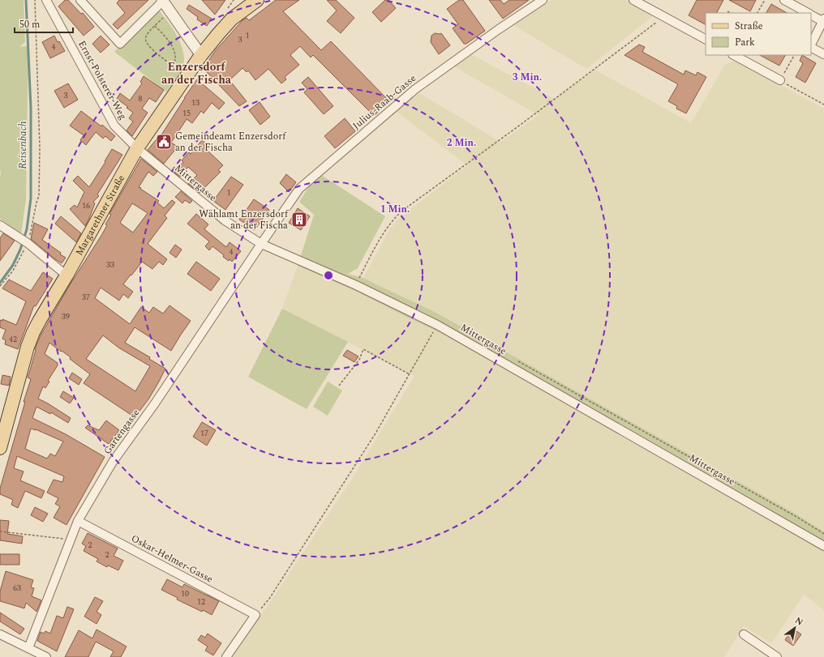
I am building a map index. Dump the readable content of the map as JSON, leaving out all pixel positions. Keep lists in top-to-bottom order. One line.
{"streets":{"main road":["Margarethner Straße"],"street":["Ernst-Polsterer-Weg","Julius-Raab-Gasse","Mittergasse","Gartengasse","Oskar-Helmer-Gasse"]},"crossings":[["Ernst-Polsterer-Weg","Mittergasse"],["Ernst-Polsterer-Weg","Margarethner Straße"],["Julius-Raab-Gasse","Mittergasse"],["Julius-Raab-Gasse","Gartengasse"],["Mittergasse","Margarethner Straße"],["Mittergasse","Gartengasse"],["Gartengasse","Oskar-Helmer-Gasse"]],"districts":["Enzersdorf an der Fischa"],"water":["Reisenbach"],"places":{"public building":["Gemeindeamt Enzersdorf an der Fischa"],"building":["Wählamt Enzersdorf an der Fischa"]},"house_numbers":["1","3","4","3","8","13","15","1","16","4","33","37","39","42","17","2","2","63","10","12"],"legend":["Straße","Park"],"scale_bar":"50 m","north":"top right","rings":["3 Min.","2 Min.","1 Min."]}
